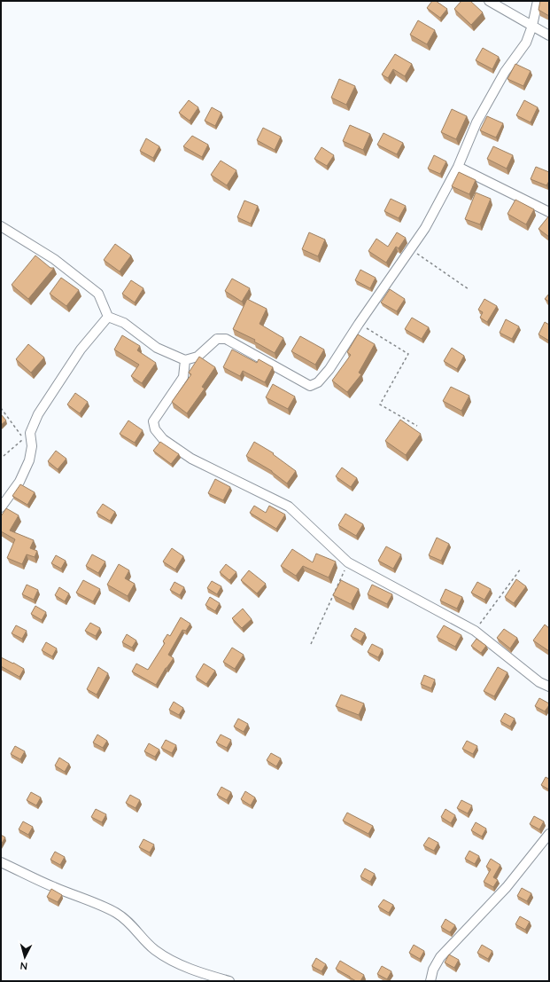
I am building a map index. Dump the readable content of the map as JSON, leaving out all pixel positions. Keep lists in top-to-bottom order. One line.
{"north":"bottom"}
